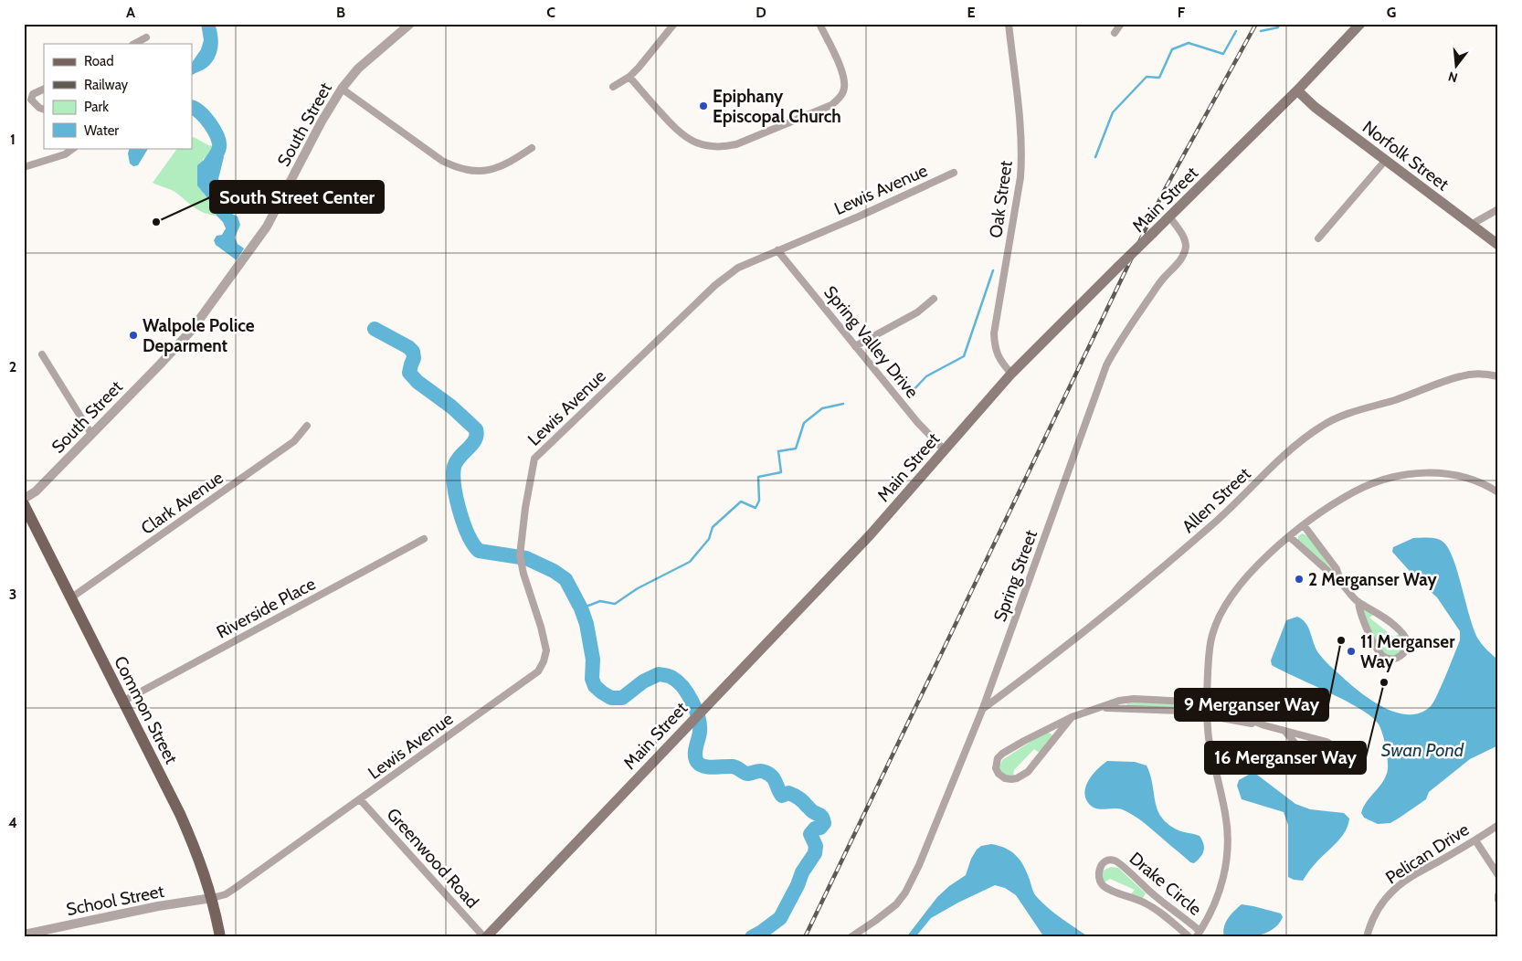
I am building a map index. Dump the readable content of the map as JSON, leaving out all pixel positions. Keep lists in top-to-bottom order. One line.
{"streets":{"main road":["Norfolk Street","Main Street","Common Street"],"street":["South Street","Lewis Avenue","Oak Street","Spring Valley Drive","Allen Street","Clark Avenue","Spring Street","Riverside Place","Pelican Drive","Greenwood Road","Drake Circle","School Street"]},"crossings":[["Norfolk Street","Main Street"],["Lewis Avenue","Spring Valley Drive"],["Lewis Avenue","Common Street"],["Lewis Avenue","Greenwood Road"],["Lewis Avenue","School Street"],["Oak Street","Main Street"],["Main Street","Spring Valley Drive"],["Main Street","Spring Street"],["Main Street","Greenwood Road"],["Allen Street","Spring Street"],["Clark Avenue","Common Street"],["Riverside Place","Common Street"],["Common Street","School Street"]],"water":["Swan Pond"],"places":["Epiphany Episcopal Church","South Street Center","Walpole Police Deparment","2 Merganser Way","9 Merganser Way","11 Merganser Way","16 Merganser Way"],"legend":["Road","Railway","Park","Water"],"north":"bottom","grid":{"columns":["A","B","C","D","E","F","G"],"rows":["1","2","3","4"]}}
